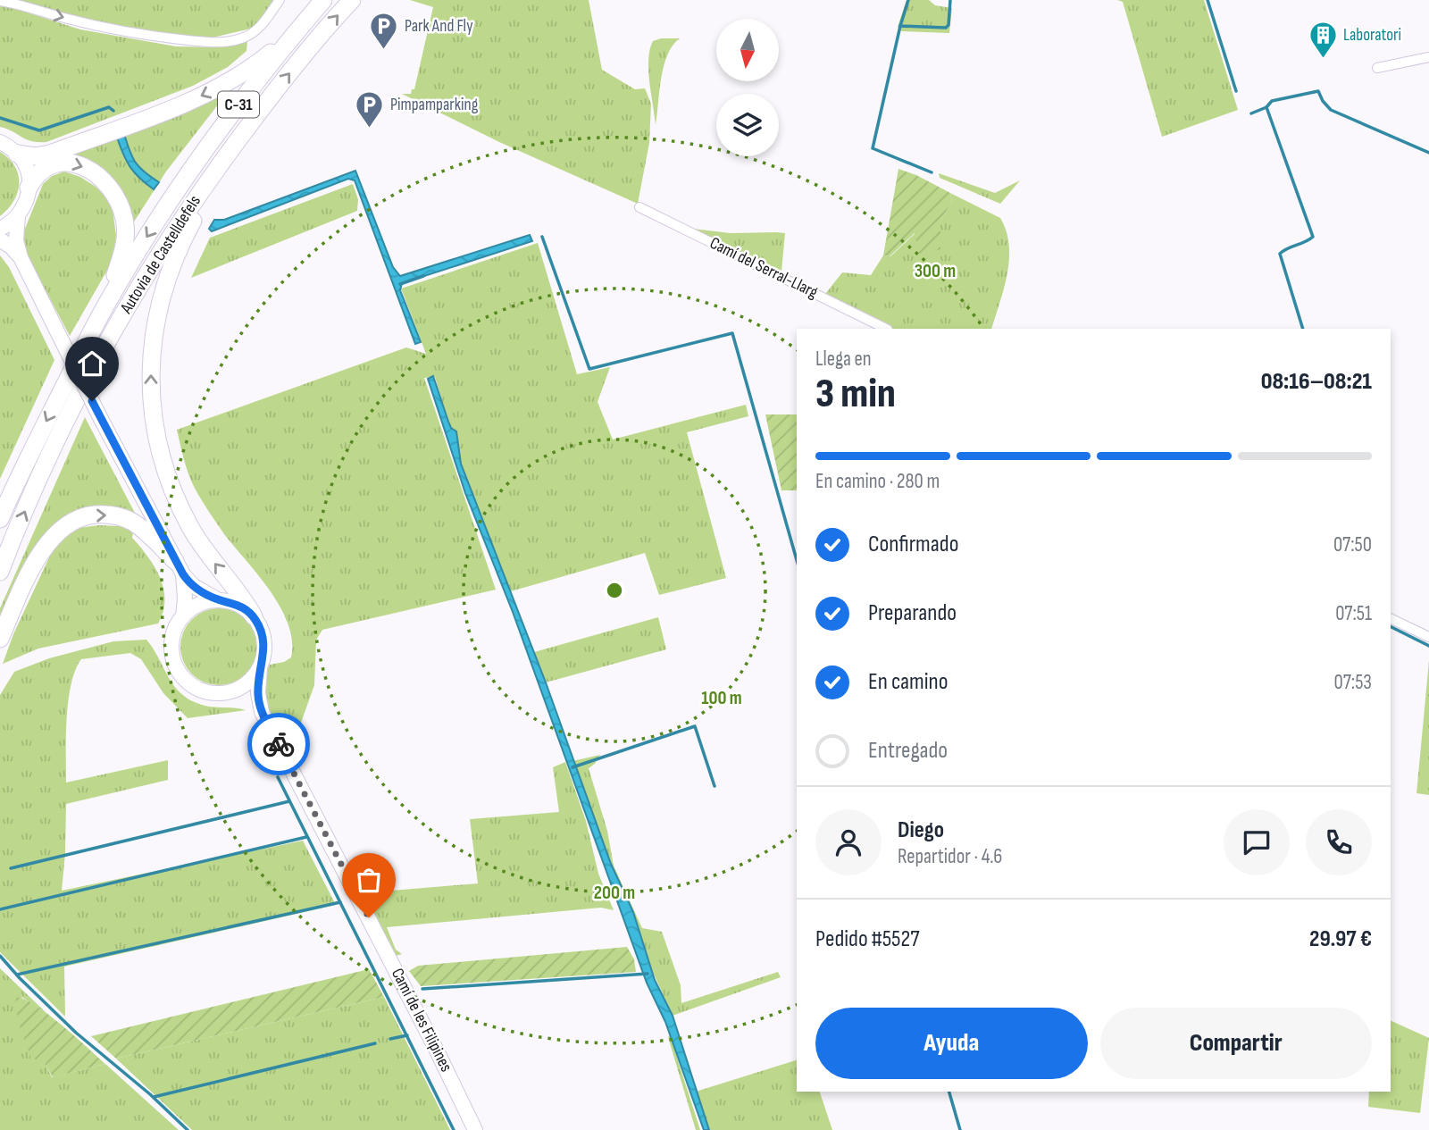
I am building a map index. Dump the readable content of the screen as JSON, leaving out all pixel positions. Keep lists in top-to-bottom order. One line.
{"streets":{"highway":["C-31","Autovia de Castelldefels"],"main road":["Camí de les Filipines"],"street":["Camí del Serral-Llarg"]},"places":{"parking":["Park And Fly","Pimpamparking"],"building":["Laboratori"]},"north":"bottom","page":{"heading":["3 min","Llega en","08:16–08:21"],"panel":["Diego","Repartidor · 4.6","Pedido #5527","29.97 €"],"bar":"En camino · 280 m","list":[["Confirmado","07:50"],["Preparando","07:51"],["En camino","07:53"],"Entregado"],"buttons":["Ayuda","Compartir"]},"rings":["300 m","100 m","200 m"]}
